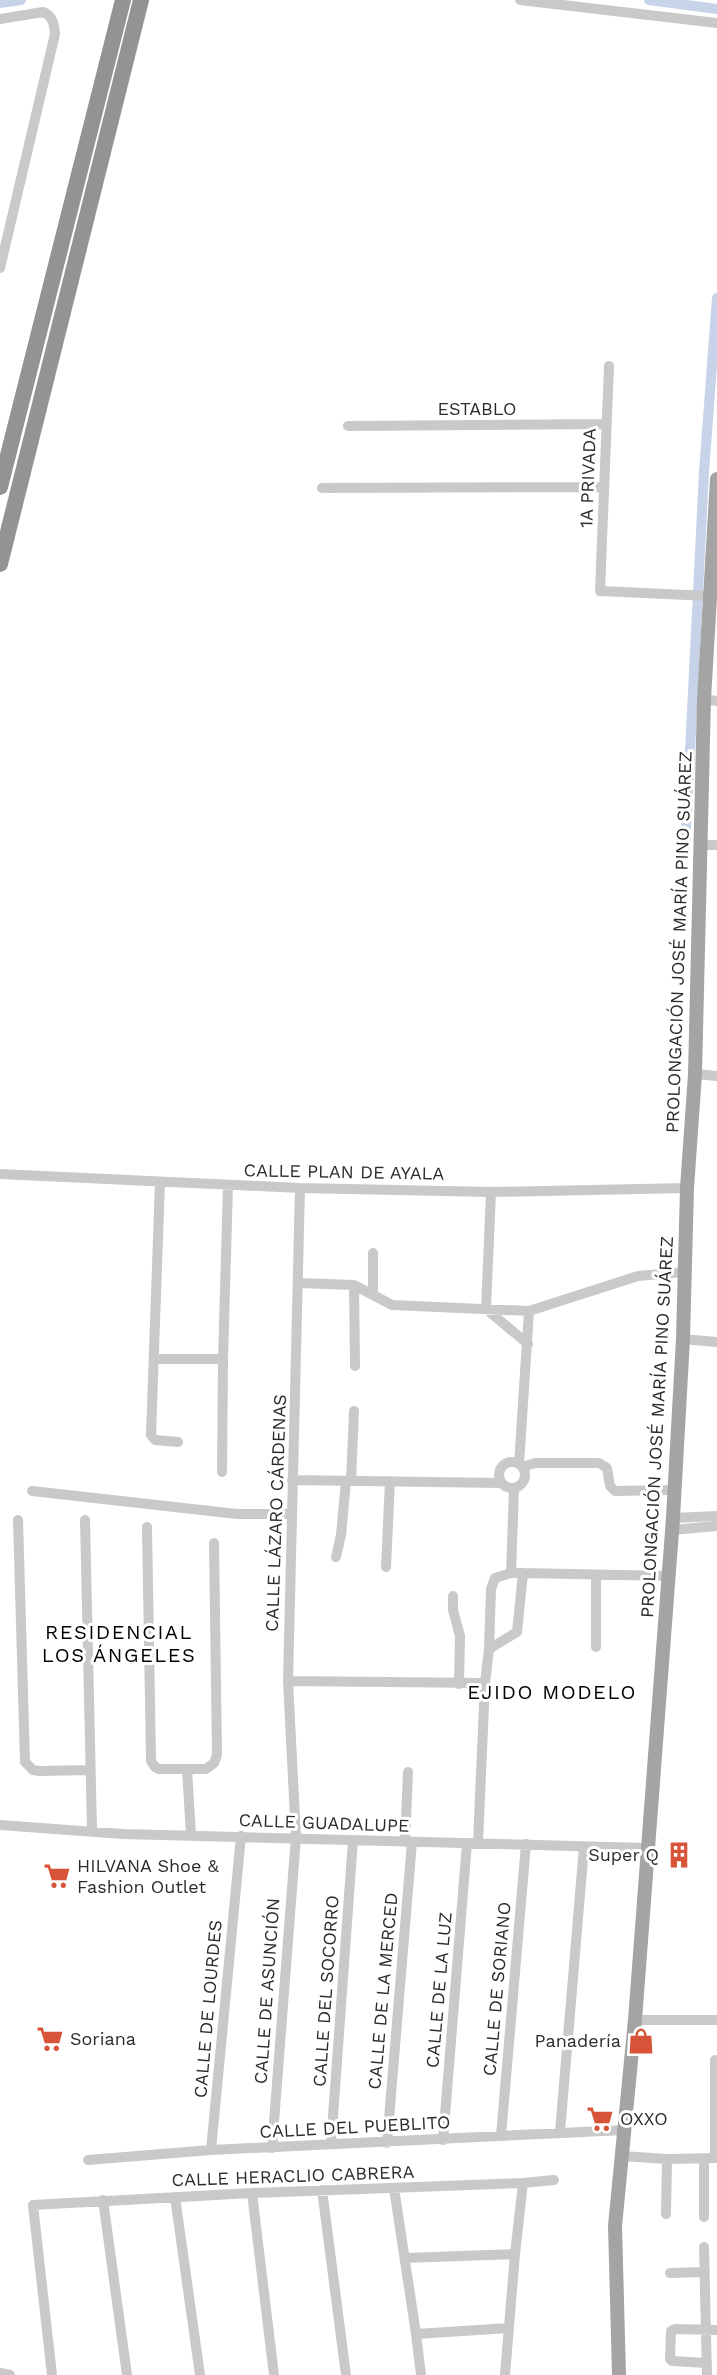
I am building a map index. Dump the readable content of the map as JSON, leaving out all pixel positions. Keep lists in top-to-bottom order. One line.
{"streets":{"main road":["PROLONGACIÓN JOSÉ MARÍA PINO SUÁREZ"],"street":["ESTABLO","1A PRIVADA","CALLE PLAN DE AYALA","CALLE LÁZARO CÁRDENAS","CALLE GUADALUPE","CALLE DE SORIANO","CALLE DE LA LUZ","CALLE DE ASUNCIÓN","CALLE DEL SOCORRO","CALLE DE LA MERCED","CALLE DE LOURDES","CALLE DEL PUEBLITO","CALLE HERACLIO CABRERA"]},"crossings":[["ESTABLO","1A PRIVADA"],["1A PRIVADA","PROLONGACIÓN JOSÉ MARÍA PINO SUÁREZ"],["PROLONGACIÓN JOSÉ MARÍA PINO SUÁREZ","CALLE PLAN DE AYALA"],["PROLONGACIÓN JOSÉ MARÍA PINO SUÁREZ","CALLE GUADALUPE"],["PROLONGACIÓN JOSÉ MARÍA PINO SUÁREZ","CALLE DEL PUEBLITO"],["CALLE PLAN DE AYALA","CALLE LÁZARO CÁRDENAS"],["CALLE LÁZARO CÁRDENAS","CALLE GUADALUPE"],["CALLE LÁZARO CÁRDENAS","CALLE DE ASUNCIÓN"],["CALLE GUADALUPE","CALLE DE SORIANO"],["CALLE GUADALUPE","CALLE DE LA LUZ"],["CALLE GUADALUPE","CALLE DE ASUNCIÓN"],["CALLE GUADALUPE","CALLE DEL SOCORRO"],["CALLE GUADALUPE","CALLE DE LA MERCED"],["CALLE GUADALUPE","CALLE DE LOURDES"],["CALLE DE SORIANO","CALLE DEL PUEBLITO"],["CALLE DE LA LUZ","CALLE DEL PUEBLITO"],["CALLE DE ASUNCIÓN","CALLE DEL PUEBLITO"],["CALLE DEL SOCORRO","CALLE DEL PUEBLITO"],["CALLE DE LA MERCED","CALLE DEL PUEBLITO"],["CALLE DE LOURDES","CALLE DEL PUEBLITO"]],"districts":["RESIDENCIAL LOS ÁNGELES","EJIDO MODELO"],"places":{"building":["Super Q"],"supermarket":["HILVANA Shoe & Fashion Outlet","Soriana","OXXO"],"shop":["Panadería"]}}
